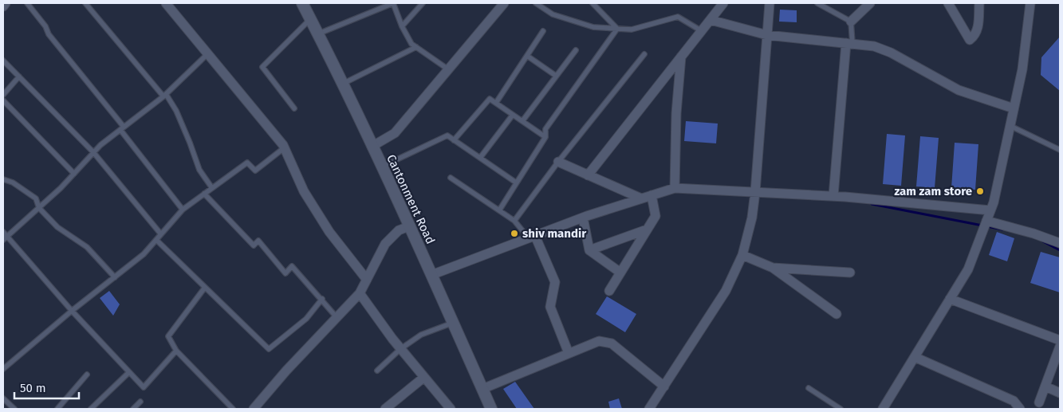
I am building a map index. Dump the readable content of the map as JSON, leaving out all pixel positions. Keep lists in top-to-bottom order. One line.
{"streets":{"street":["Cantonment Road"]},"places":["zam zam store","shiv mandir"],"scale_bar":"50 m"}
